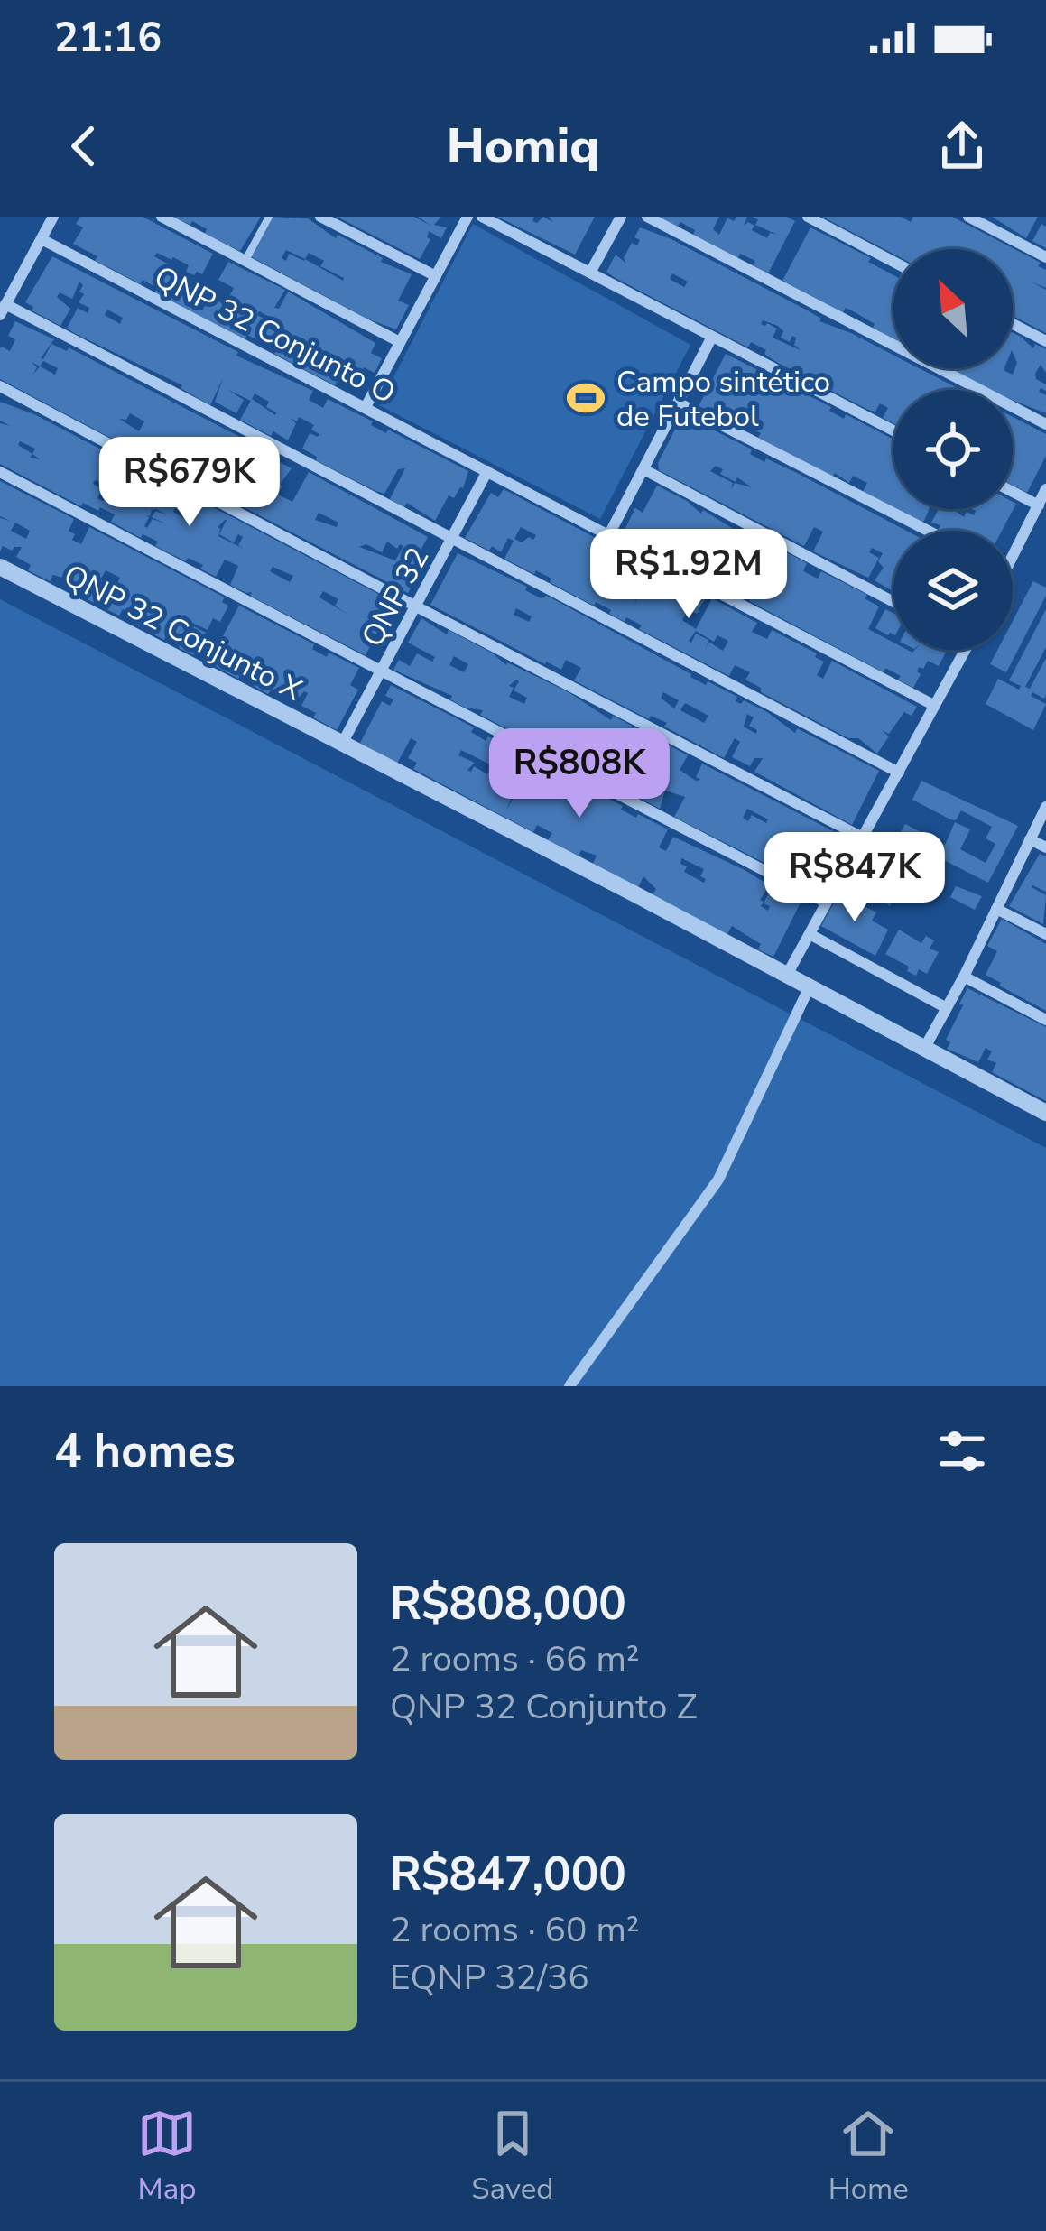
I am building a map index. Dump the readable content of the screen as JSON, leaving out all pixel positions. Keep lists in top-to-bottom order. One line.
{"streets":{"street":["QNP 32 Conjunto O","QNP 32","QNP 32 Conjunto X"]},"crossings":[["QNP 32 Conjunto O","QNP 32"],["QNP 32","QNP 32 Conjunto X"]],"places":{"sports":["Campo sintético de Futebol"]},"north":"top left","page":{"status":"21:16","header":"Homiq","price":["R$679K","R$1.92M","R$808K","R$847K"],"heading":"4 homes","list":[{"name":"R$808,000","note":"2 rooms · 66 m² · QNP 32 Conjunto Z"},{"name":"R$847,000","note":"2 rooms · 60 m² · EQNP 32/36"}],"tabs":["Map","Saved","Home"]}}
